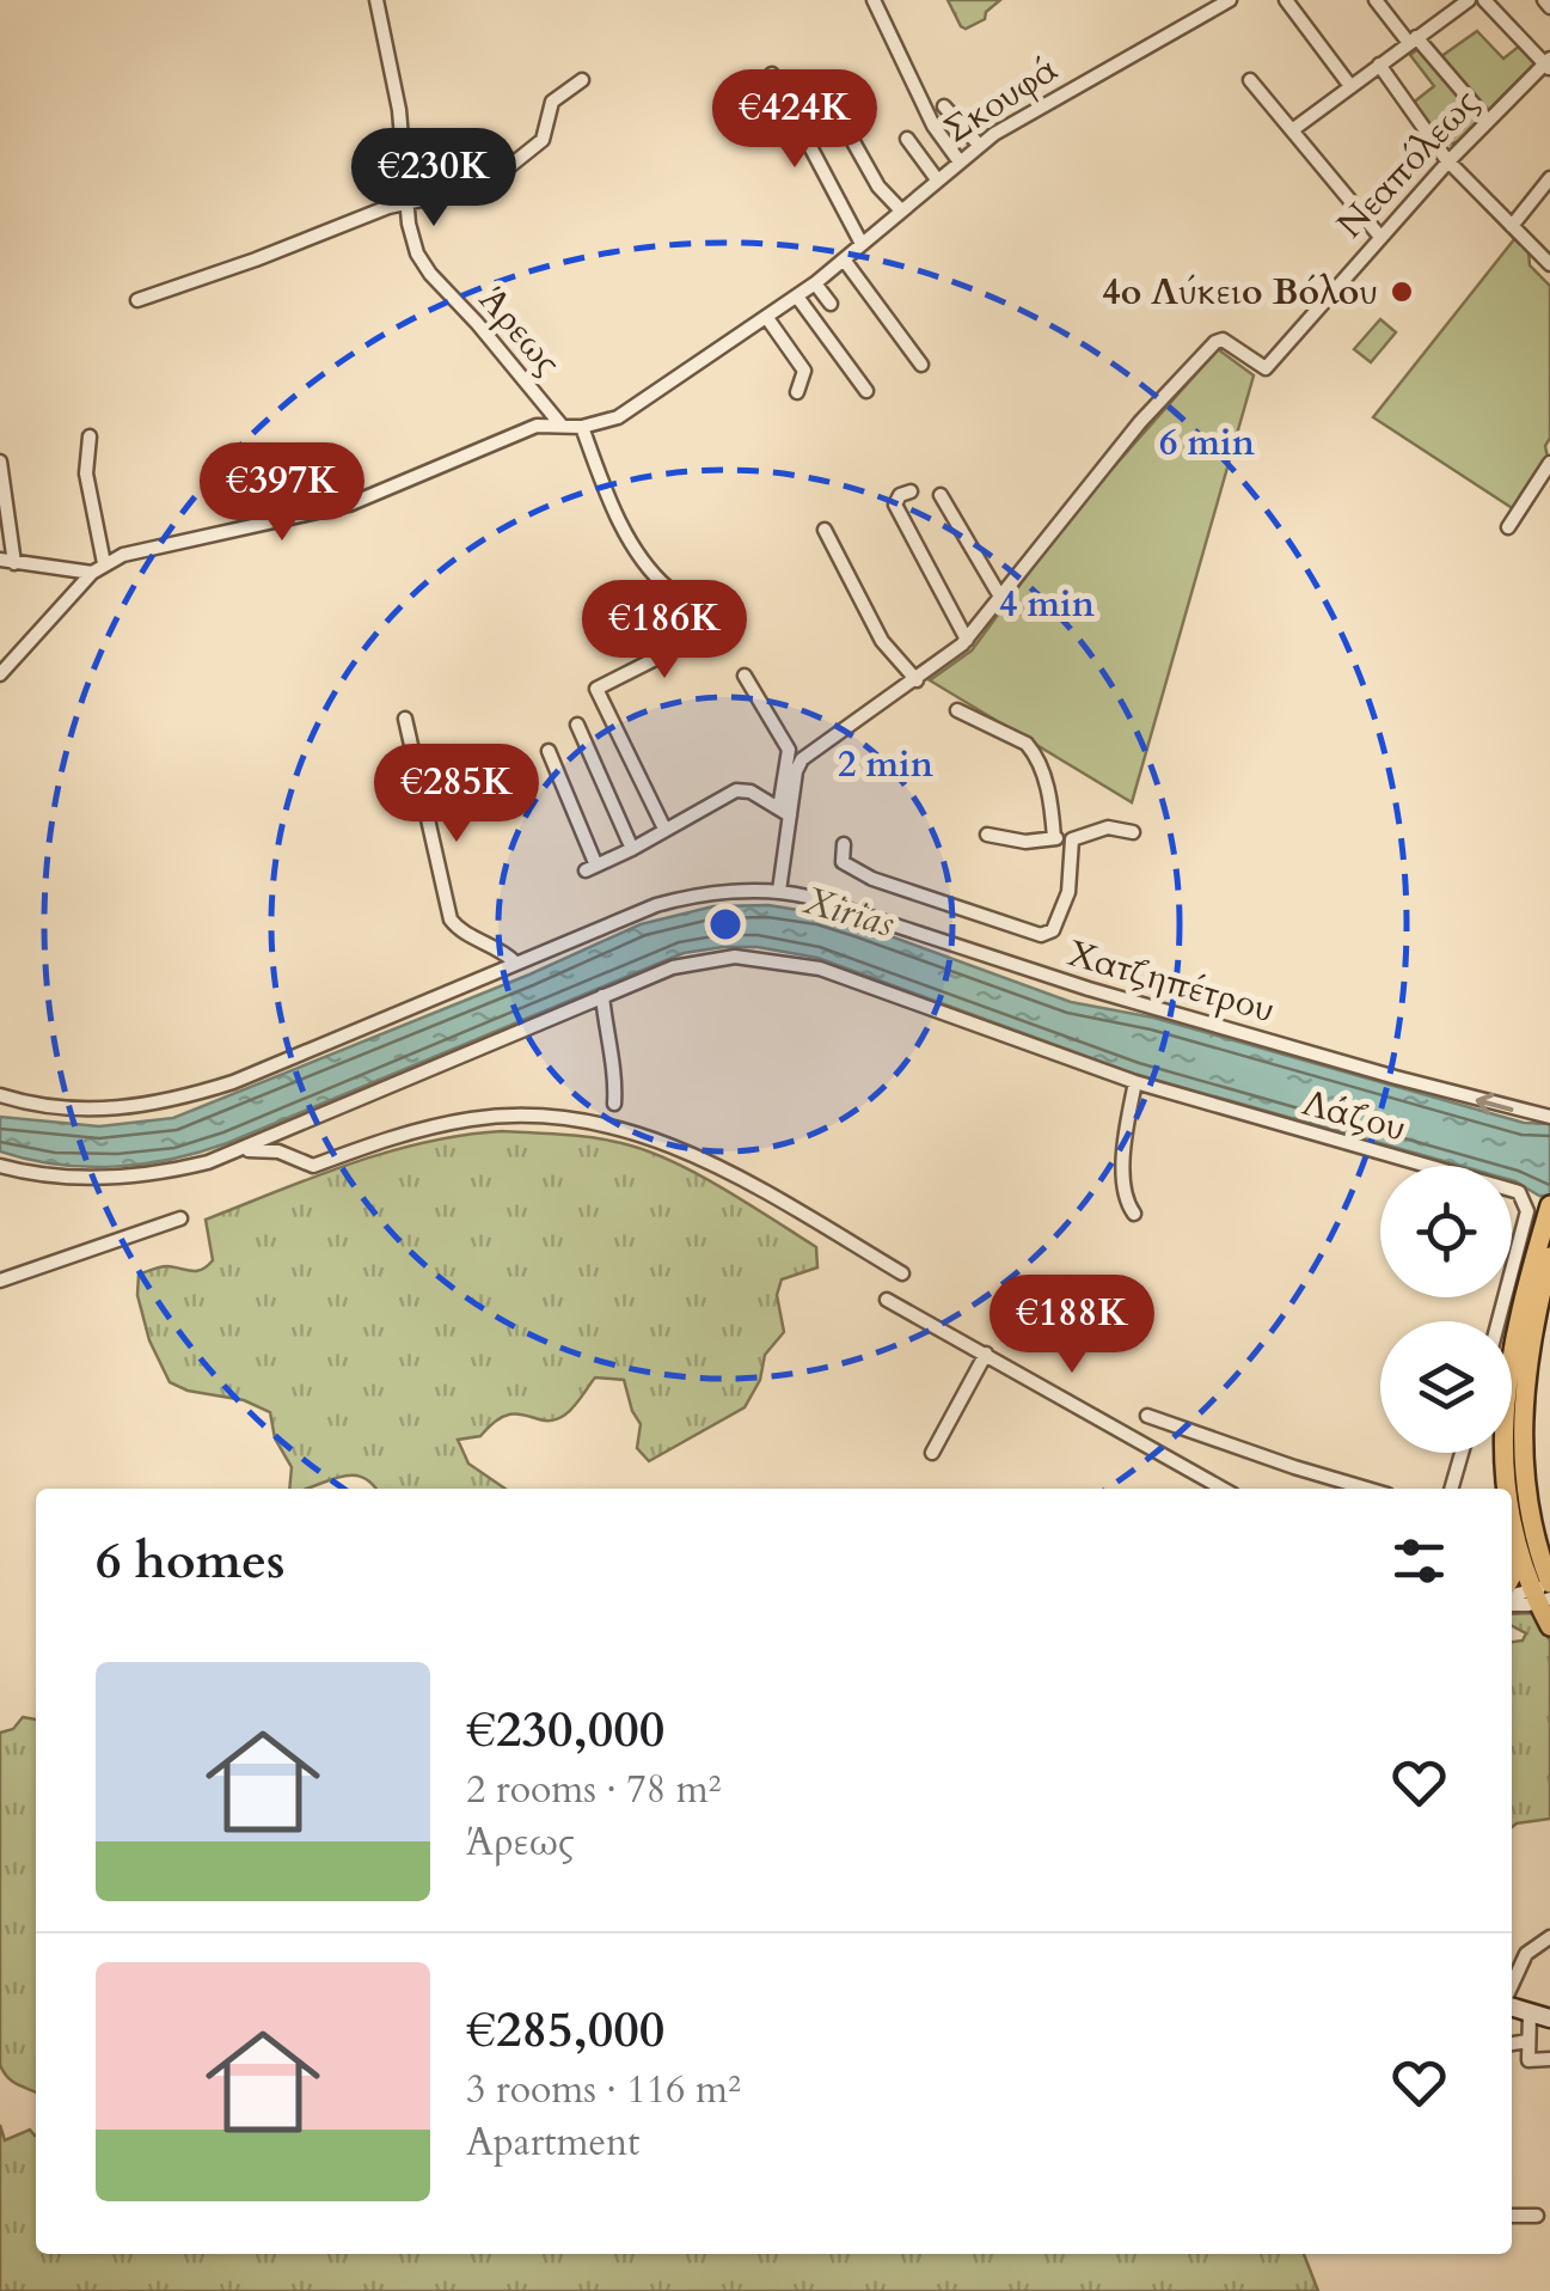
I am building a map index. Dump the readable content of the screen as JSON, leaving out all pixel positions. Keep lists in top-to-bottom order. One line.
{"streets":{"street":["Σκουφά","Νεαπόλεως","Άρεως","Χατζηπέτρου","Λάζου"]},"one_way":["Χατζηπέτρου"],"water":["Xirias"],"places":["4ο Λύκειο Βόλου"],"page":{"price":["€424K","€230K","€397K","€186K","€285K","€188K"],"heading":"6 homes","list":[{"name":"€230,000","note":"2 rooms · 78 m² · Άρεως"},{"name":"€285,000","note":"3 rooms · 116 m² · Apartment"}]},"rings":["6 min","4 min","2 min"]}
